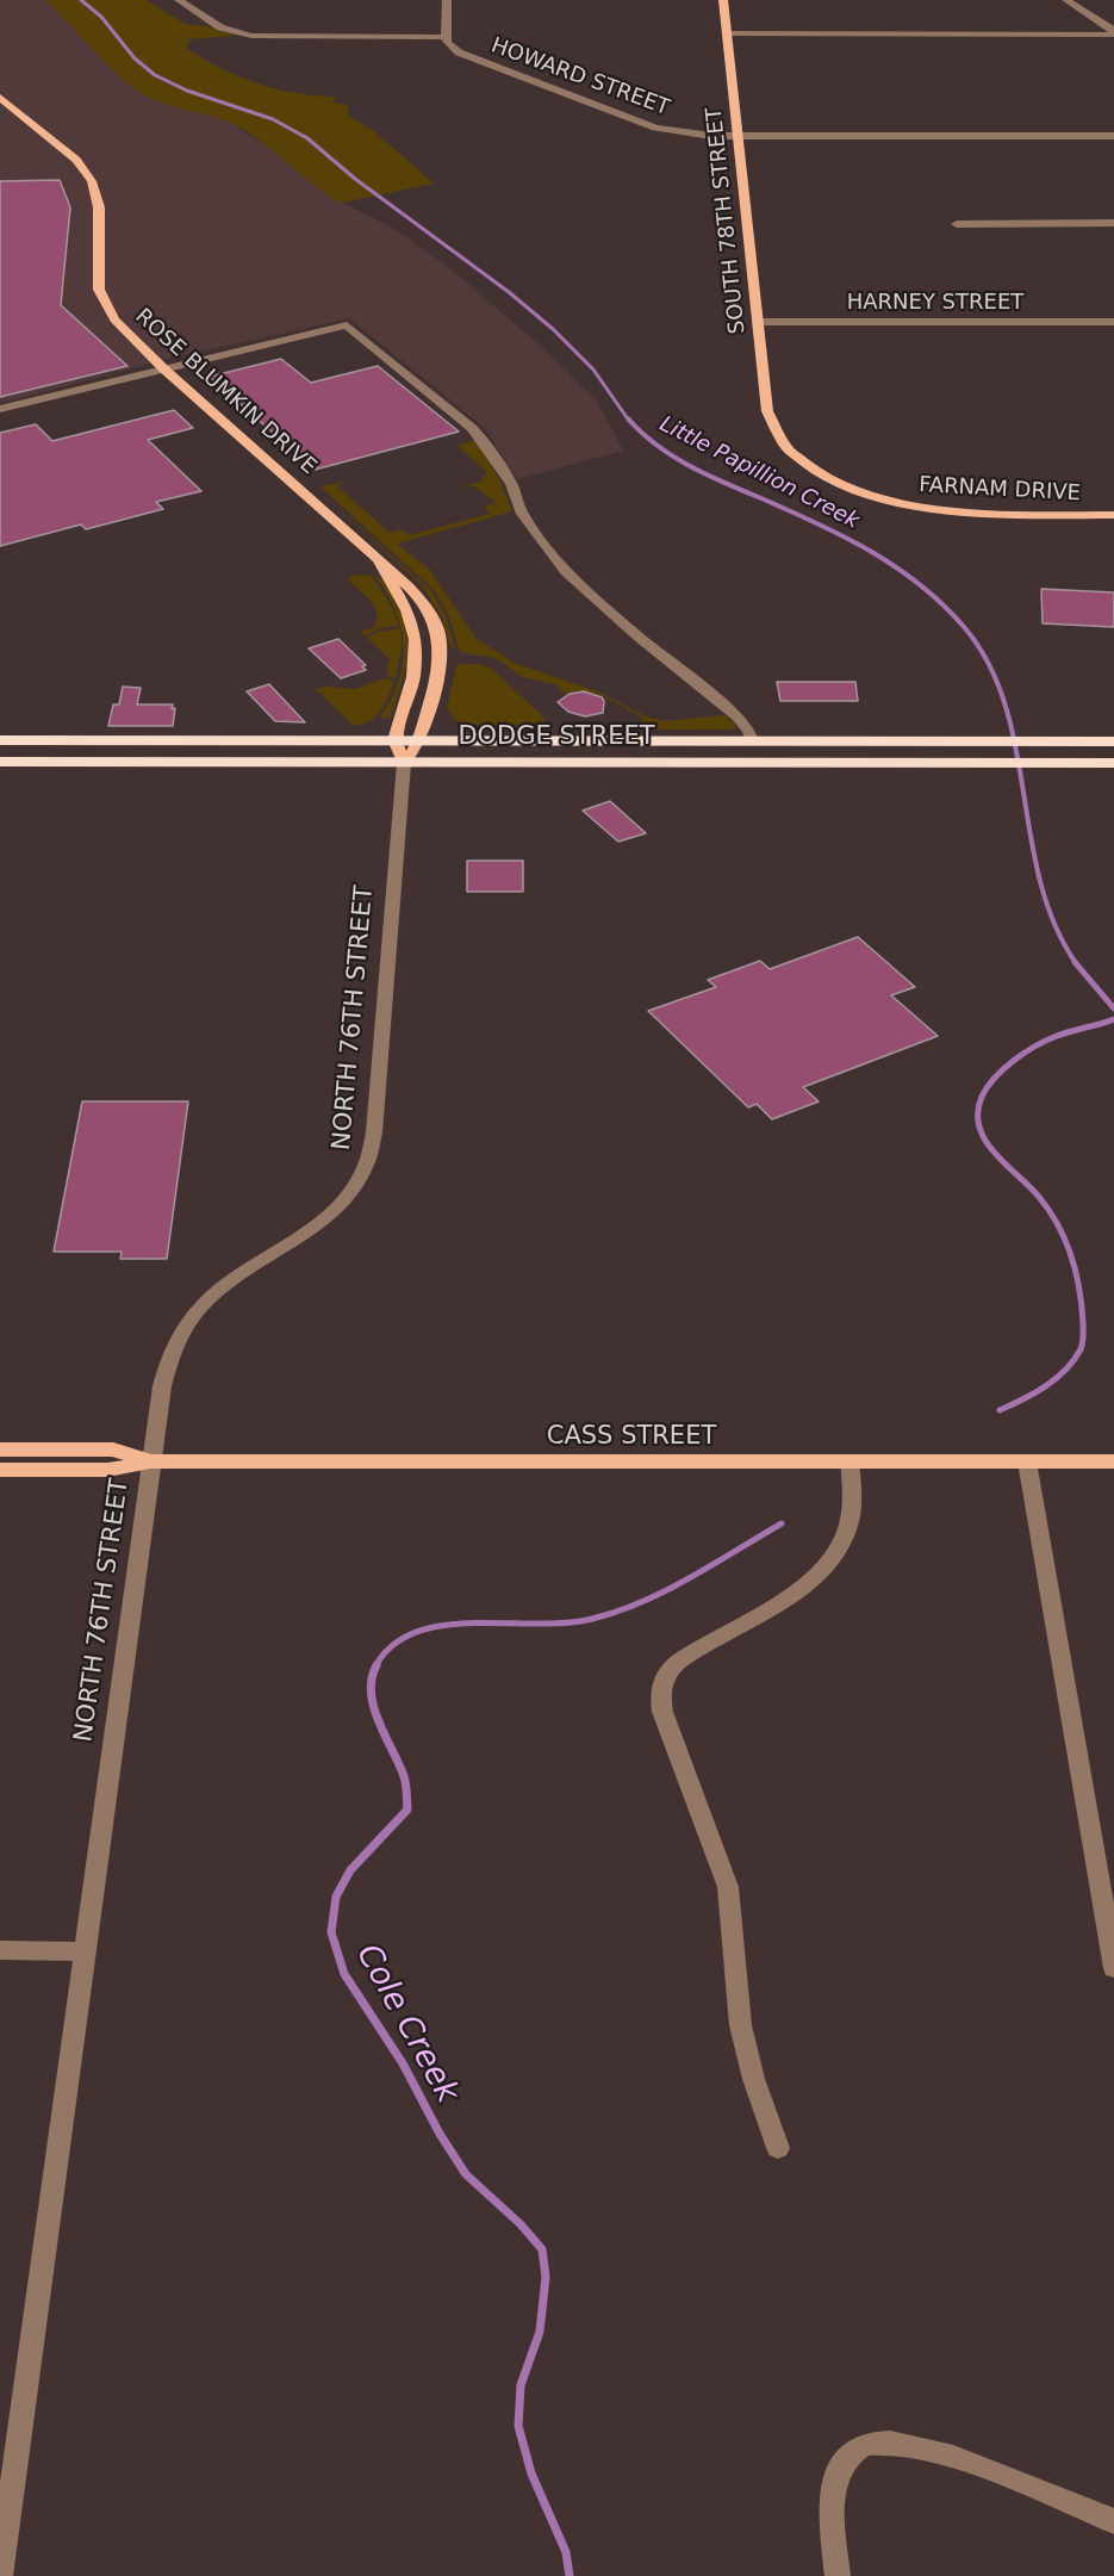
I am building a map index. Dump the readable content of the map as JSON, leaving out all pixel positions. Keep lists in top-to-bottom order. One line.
{"streets":{"highway":["DODGE STREET"],"main road":["SOUTH 78TH STREET","ROSE BLUMKIN DRIVE","FARNAM DRIVE","NORTH 76TH STREET","CASS STREET"],"street":["HOWARD STREET","HARNEY STREET"]},"crossings":[["HOWARD STREET","SOUTH 78TH STREET"],["SOUTH 78TH STREET","HARNEY STREET"],["SOUTH 78TH STREET","FARNAM DRIVE"],["ROSE BLUMKIN DRIVE","DODGE STREET"],["ROSE BLUMKIN DRIVE","NORTH 76TH STREET"],["DODGE STREET","NORTH 76TH STREET"],["NORTH 76TH STREET","CASS STREET"]],"water":["Little Papillion Creek","Cole Creek"]}
